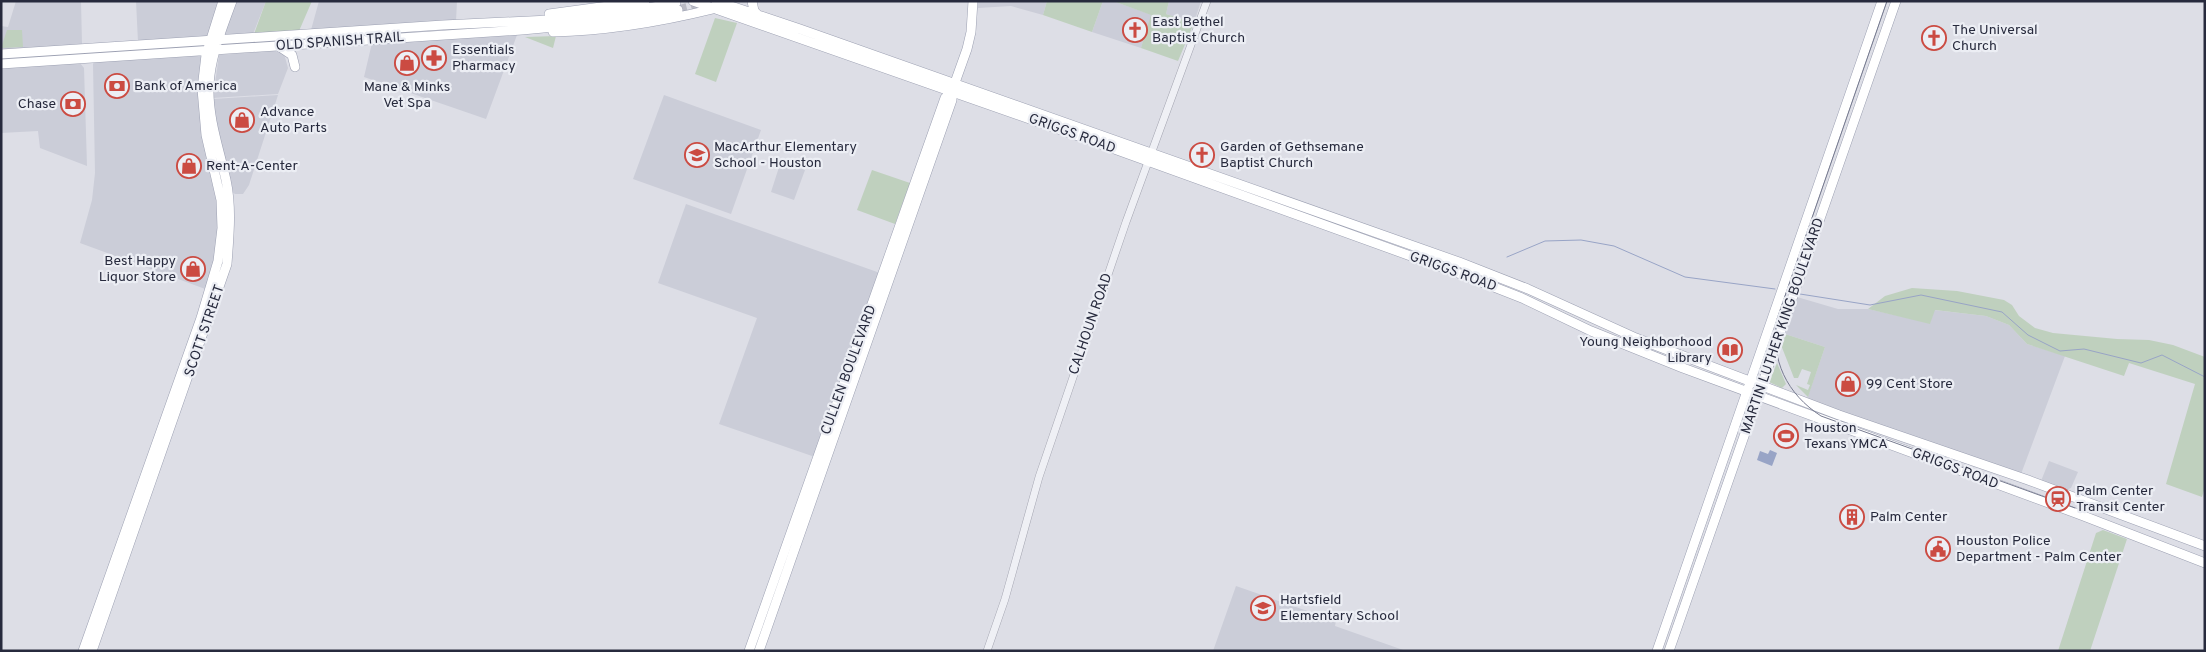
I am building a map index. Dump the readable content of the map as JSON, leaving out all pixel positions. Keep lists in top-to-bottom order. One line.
{"streets":{"main road":["OLD SPANISH TRAIL","GRIGGS ROAD","MARTIN LUTHER KING BOULEVARD","SCOTT STREET","CULLEN BOULEVARD"],"street":["CALHOUN ROAD"]},"crossings":[["OLD SPANISH TRAIL","SCOTT STREET"],["GRIGGS ROAD","CALHOUN ROAD"],["GRIGGS ROAD","MARTIN LUTHER KING BOULEVARD"],["GRIGGS ROAD","CULLEN BOULEVARD"]],"places":{"church":["East Bethel Baptist Church","The Universal Church","Garden of Gethsemane Baptist Church"],"pharmacy":["Essentials Pharmacy"],"shop":["Mane & Minks Vet Spa","Advance Auto Parts","Rent-A-Center","Best Happy Liquor Store","99 Cent Store"],"bank":["Bank of America","Chase"],"school or university":["MacArthur Elementary School - Houston","Hartsfield Elementary School"],"library":["Young Neighborhood Library"],"sports":["Houston Texans YMCA"],"station":["Palm Center Transit Center"],"building":["Palm Center"],"public building":["Houston Police Department - Palm Center"]}}
